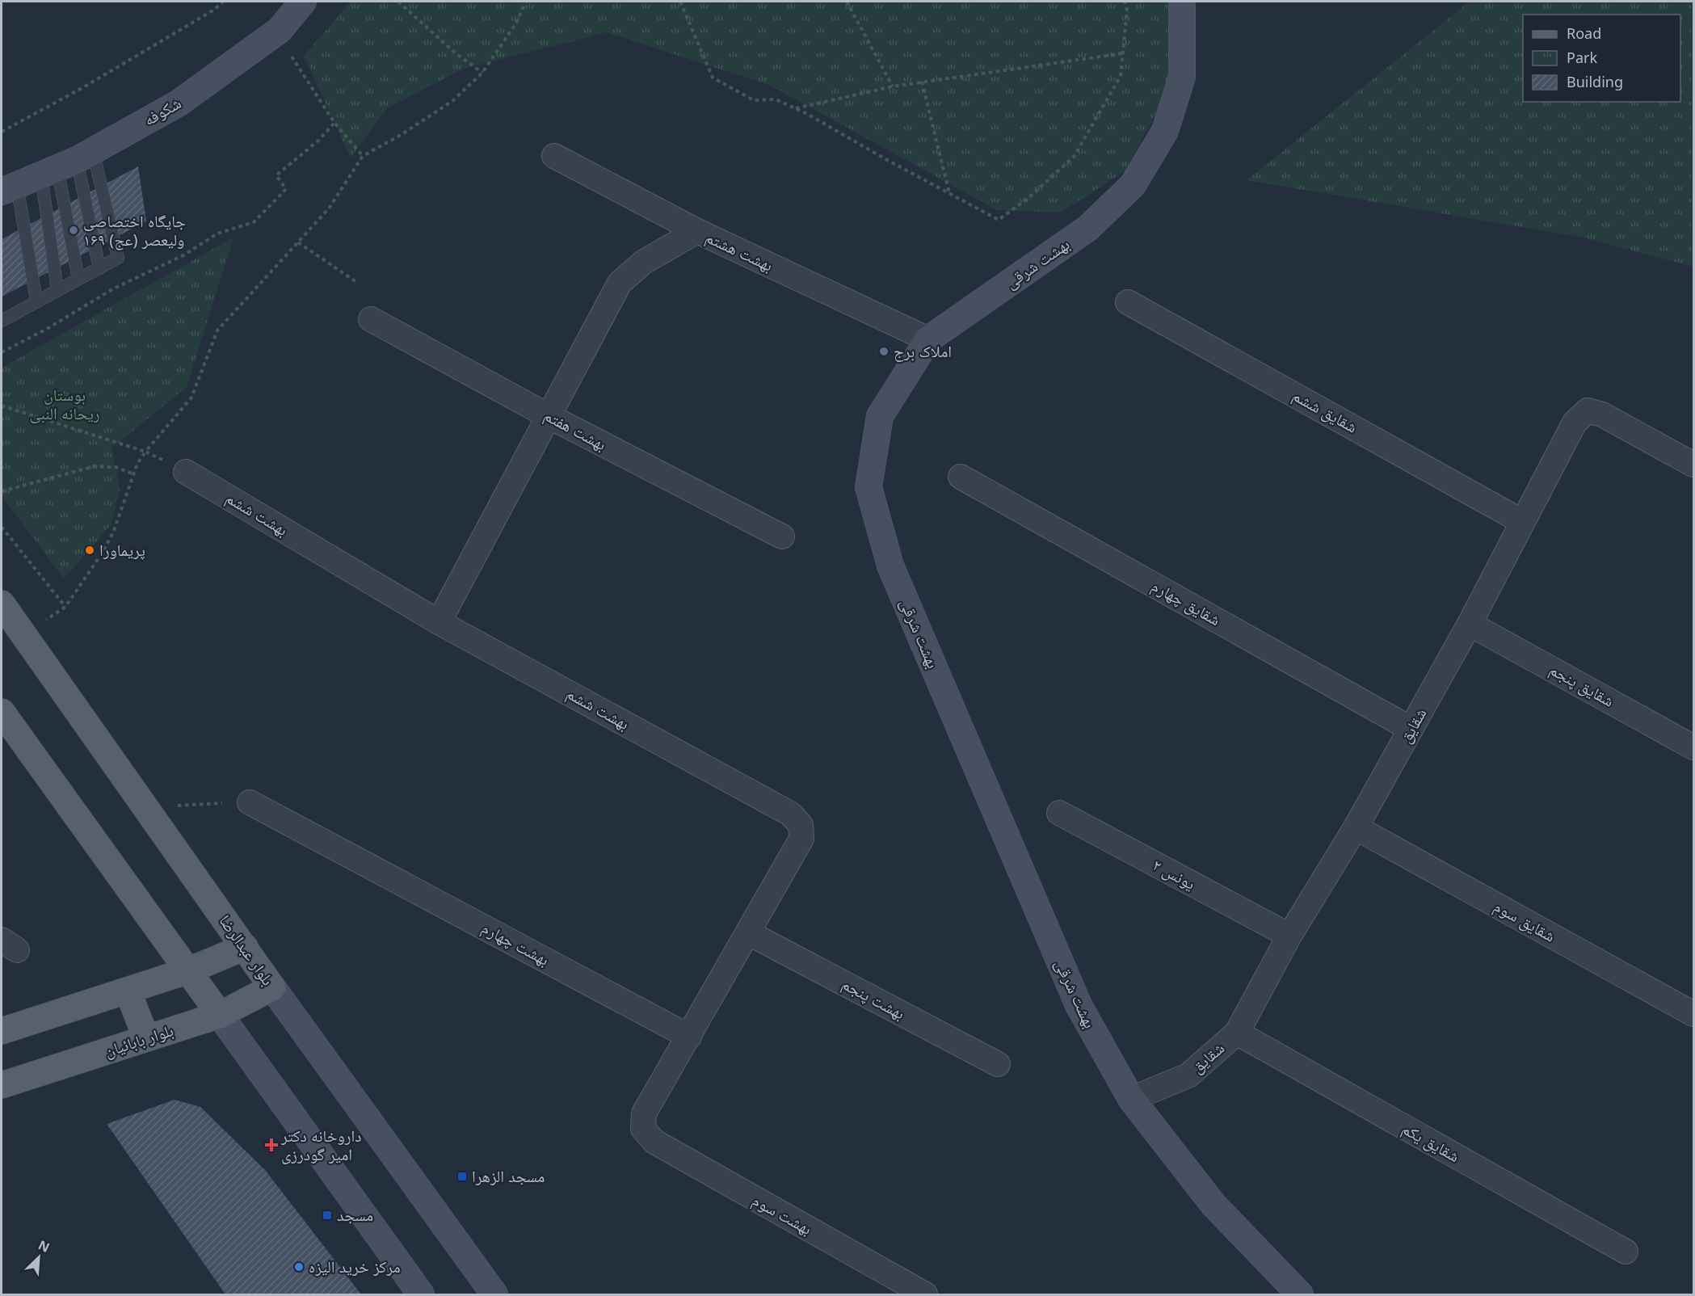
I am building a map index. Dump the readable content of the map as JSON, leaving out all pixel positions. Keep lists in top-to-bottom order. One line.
{"streets":{"main road":["شکوفه","بهشت شرقی","بلوار عبدالرضا","بلوار بابائیان"],"street":["بهشت هشتم","شقایق ششم","بهشت هفتم","بهشت ششم","شقایق چهارم","شقایق پنجم","شقایق","یونس ۲","شقایق سوم","بهشت چهارم","بهشت پنجم","شقایق یکم","بهشت سوم"]},"crossings":[["بهشت هشتم","بهشت شرقی"],["بهشت شرقی","شقایق"],["شقایق ششم","شقایق"],["بهشت ششم","بهشت چهارم"],["بهشت ششم","بهشت پنجم"],["بهشت ششم","بهشت سوم"],["شقایق چهارم","شقایق"],["شقایق پنجم","شقایق"],["شقایق","یونس ۲"],["شقایق","شقایق سوم"],["شقایق","شقایق یکم"],["بهشت چهارم","بهشت سوم"],["بلوار عبدالرضا","بلوار بابائیان"]],"parks":["بوستان ریحانه النبی"],"places":{"other":["جایگاه اختصاصی ۱۶۹ ولیعصر (عج)","املاک برج","پریماورا","مرکز خرید الیزه"],"health":["داروخانه دکتر امیر گودرزی"],"transit":["مسجد الزهرا","مسجد"]},"legend":["Road","Park","Building"],"north":"top right"}
